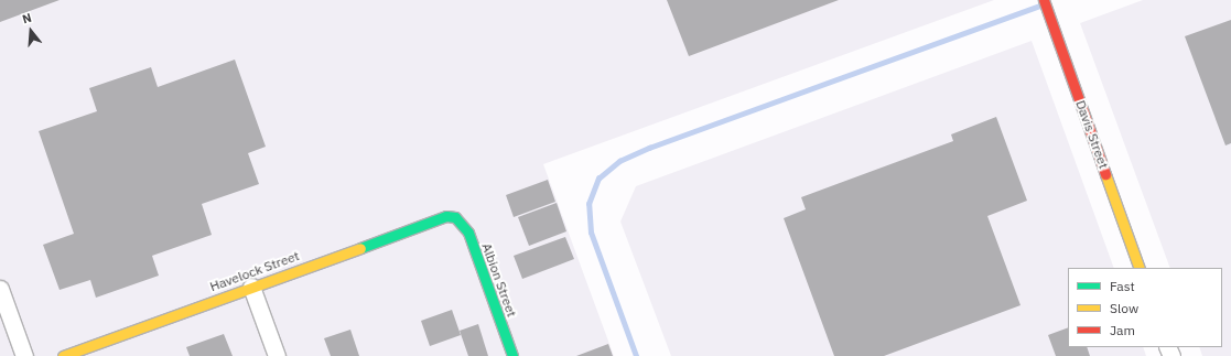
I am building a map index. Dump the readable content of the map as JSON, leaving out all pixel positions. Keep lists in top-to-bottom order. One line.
{"streets":{"street":["Davis Street","Havelock Street","Albion Street"]},"crossings":[["Havelock Street","Albion Street"]],"legend":["Fast","Slow","Jam"],"north":"top"}
